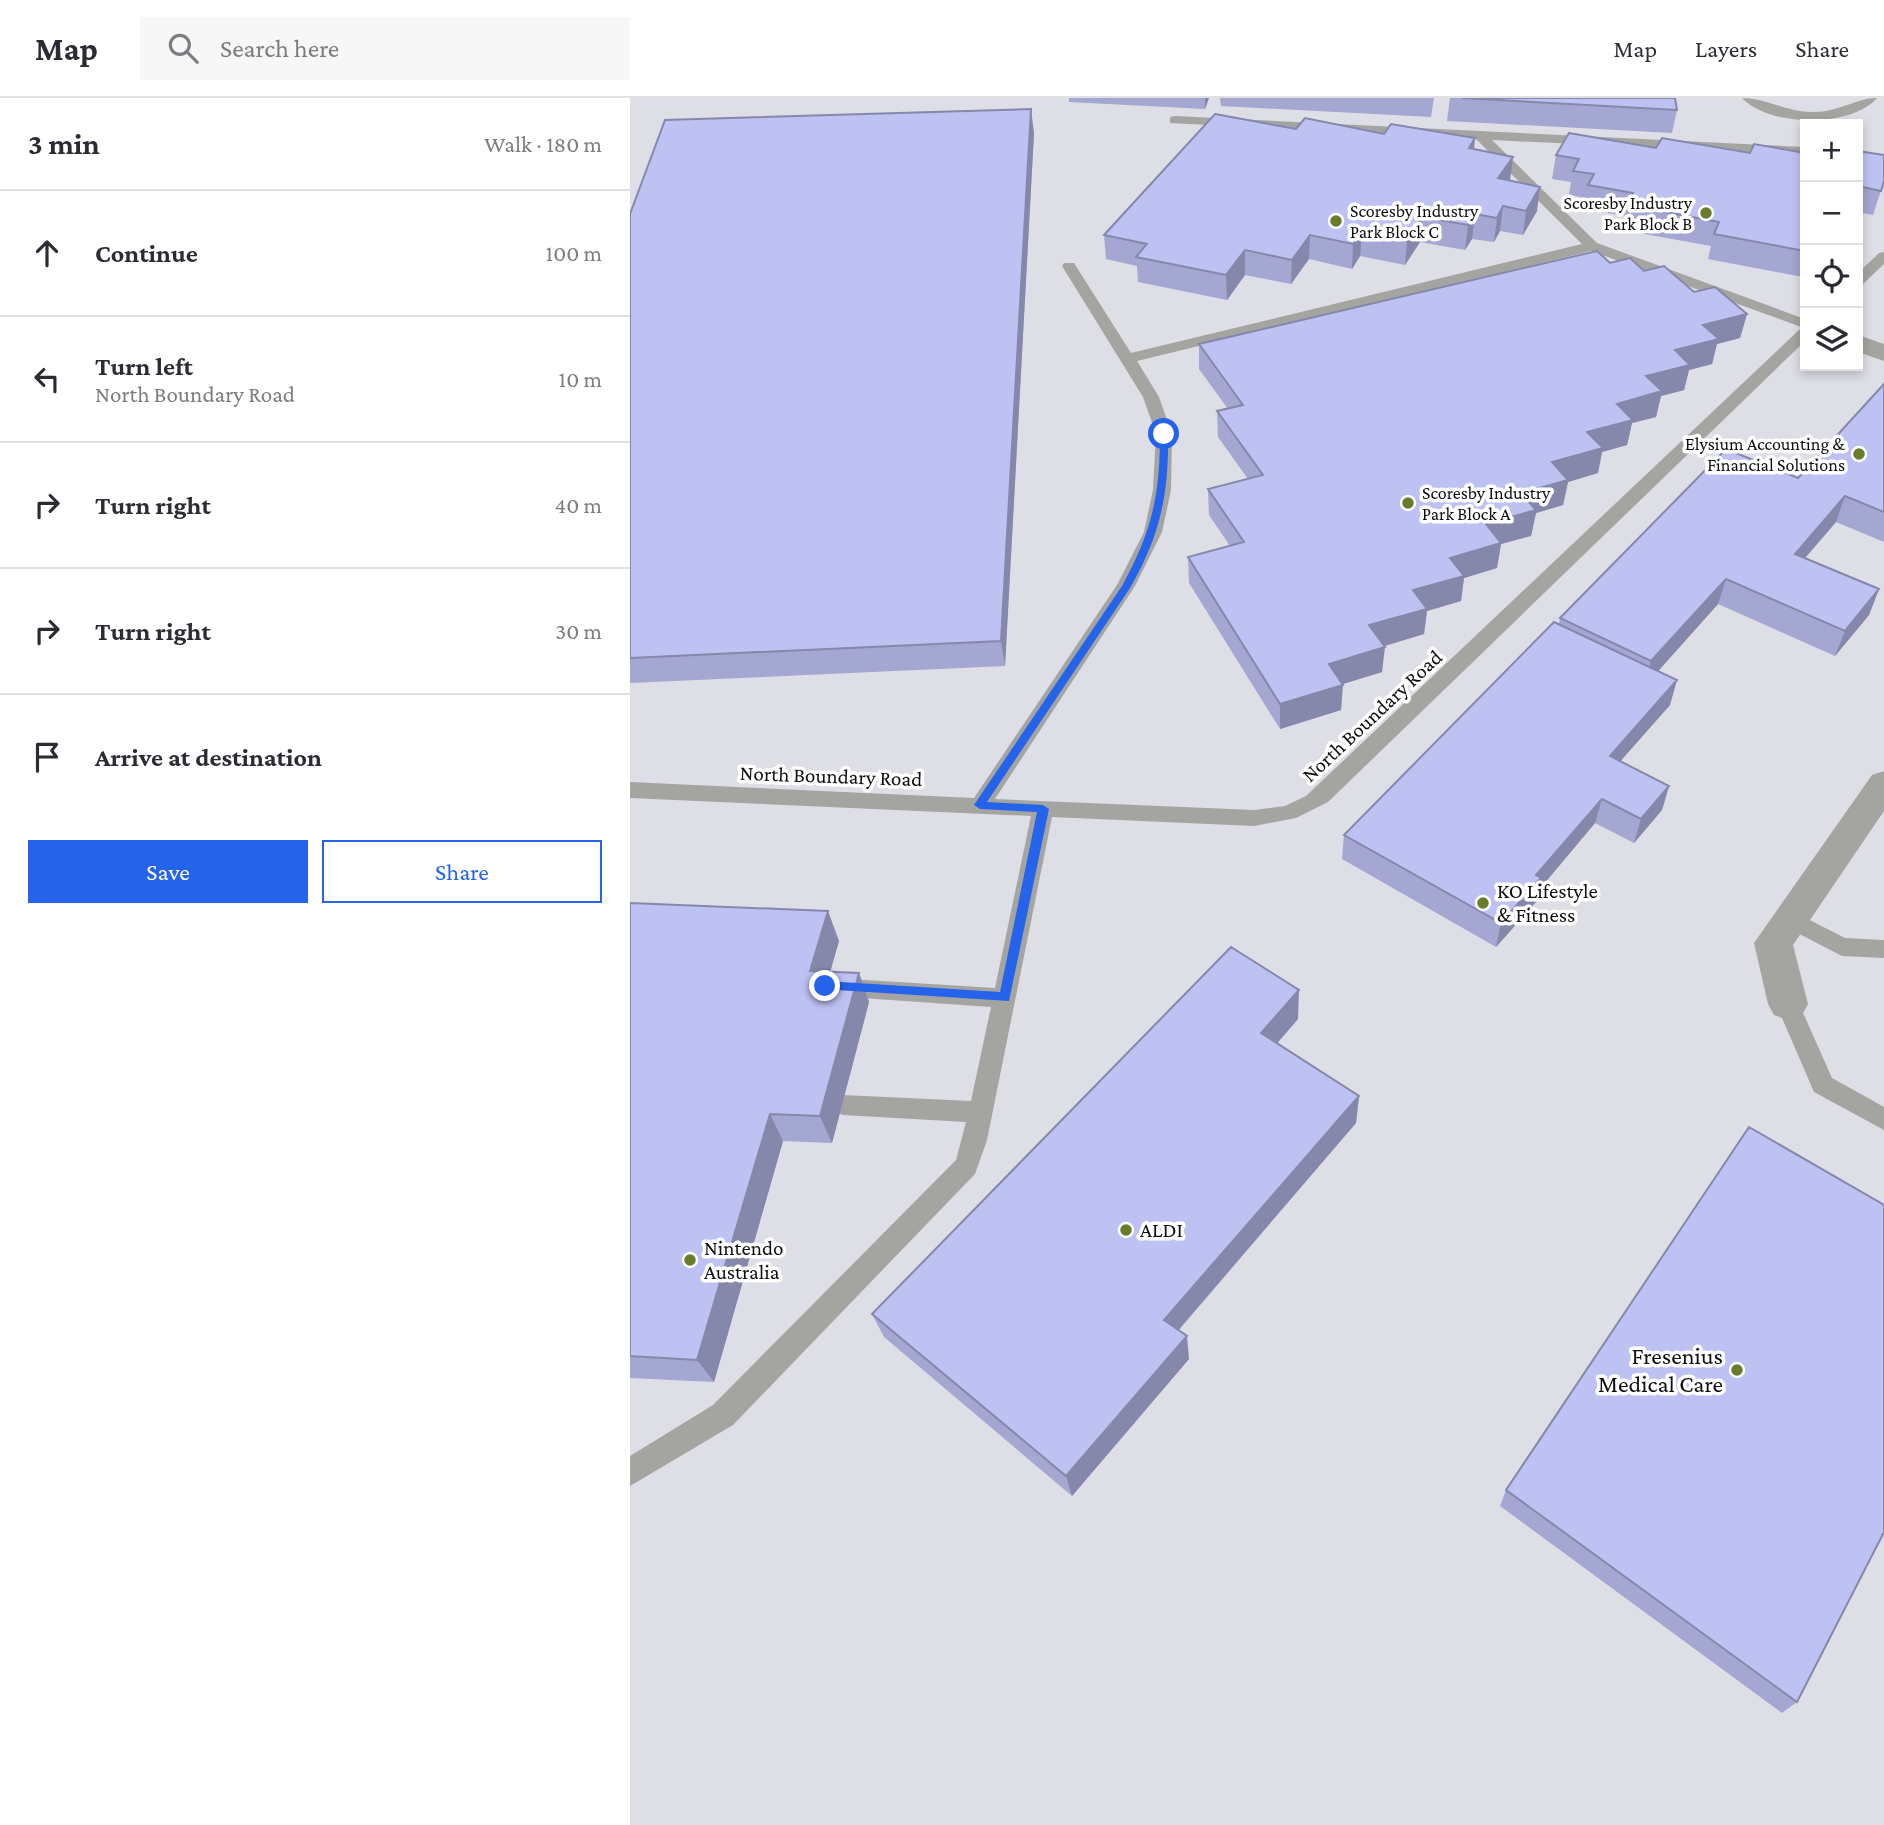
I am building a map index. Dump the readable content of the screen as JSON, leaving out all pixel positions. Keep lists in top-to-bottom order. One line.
{"streets":{"lane":["North Boundary Road"]},"places":["Scoresby Industry Park Block B","Scoresby Industry Park Block C","Elysium Accounting & Financial Solutions","Scoresby Industry Park Block A","KO Lifestyle & Fitness","ALDI","Nintendo Australia","Fresenius Medical Care"],"page":{"header":"Map","search":"Search here","nav":["Map","Layers","Share"],"heading":["3 min","Walk · 180 m"],"map_buttons":["+","−"],"list":[["Continue","100 m"],["Turn left","North Boundary Road","10 m"],["Turn right","40 m"],["Turn right","30 m"],"Arrive at destination"],"buttons":["Save","Share"]}}
